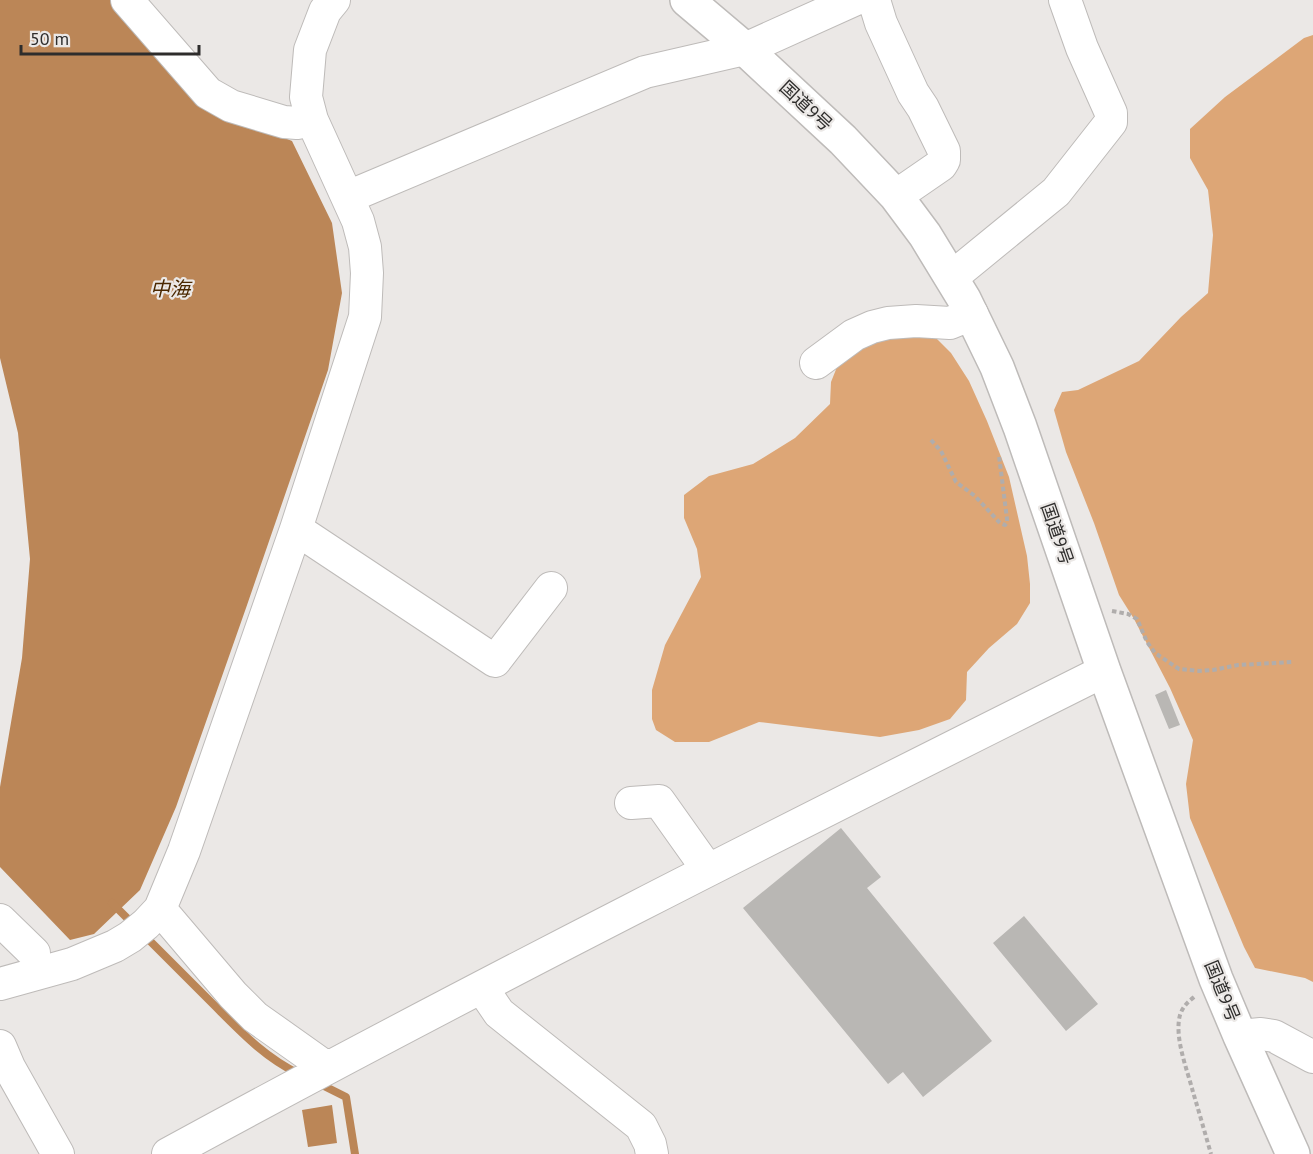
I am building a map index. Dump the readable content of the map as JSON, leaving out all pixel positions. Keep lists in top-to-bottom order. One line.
{"streets":{"highway":["国道9号"]},"water":["中海"],"scale_bar":"50 m"}
